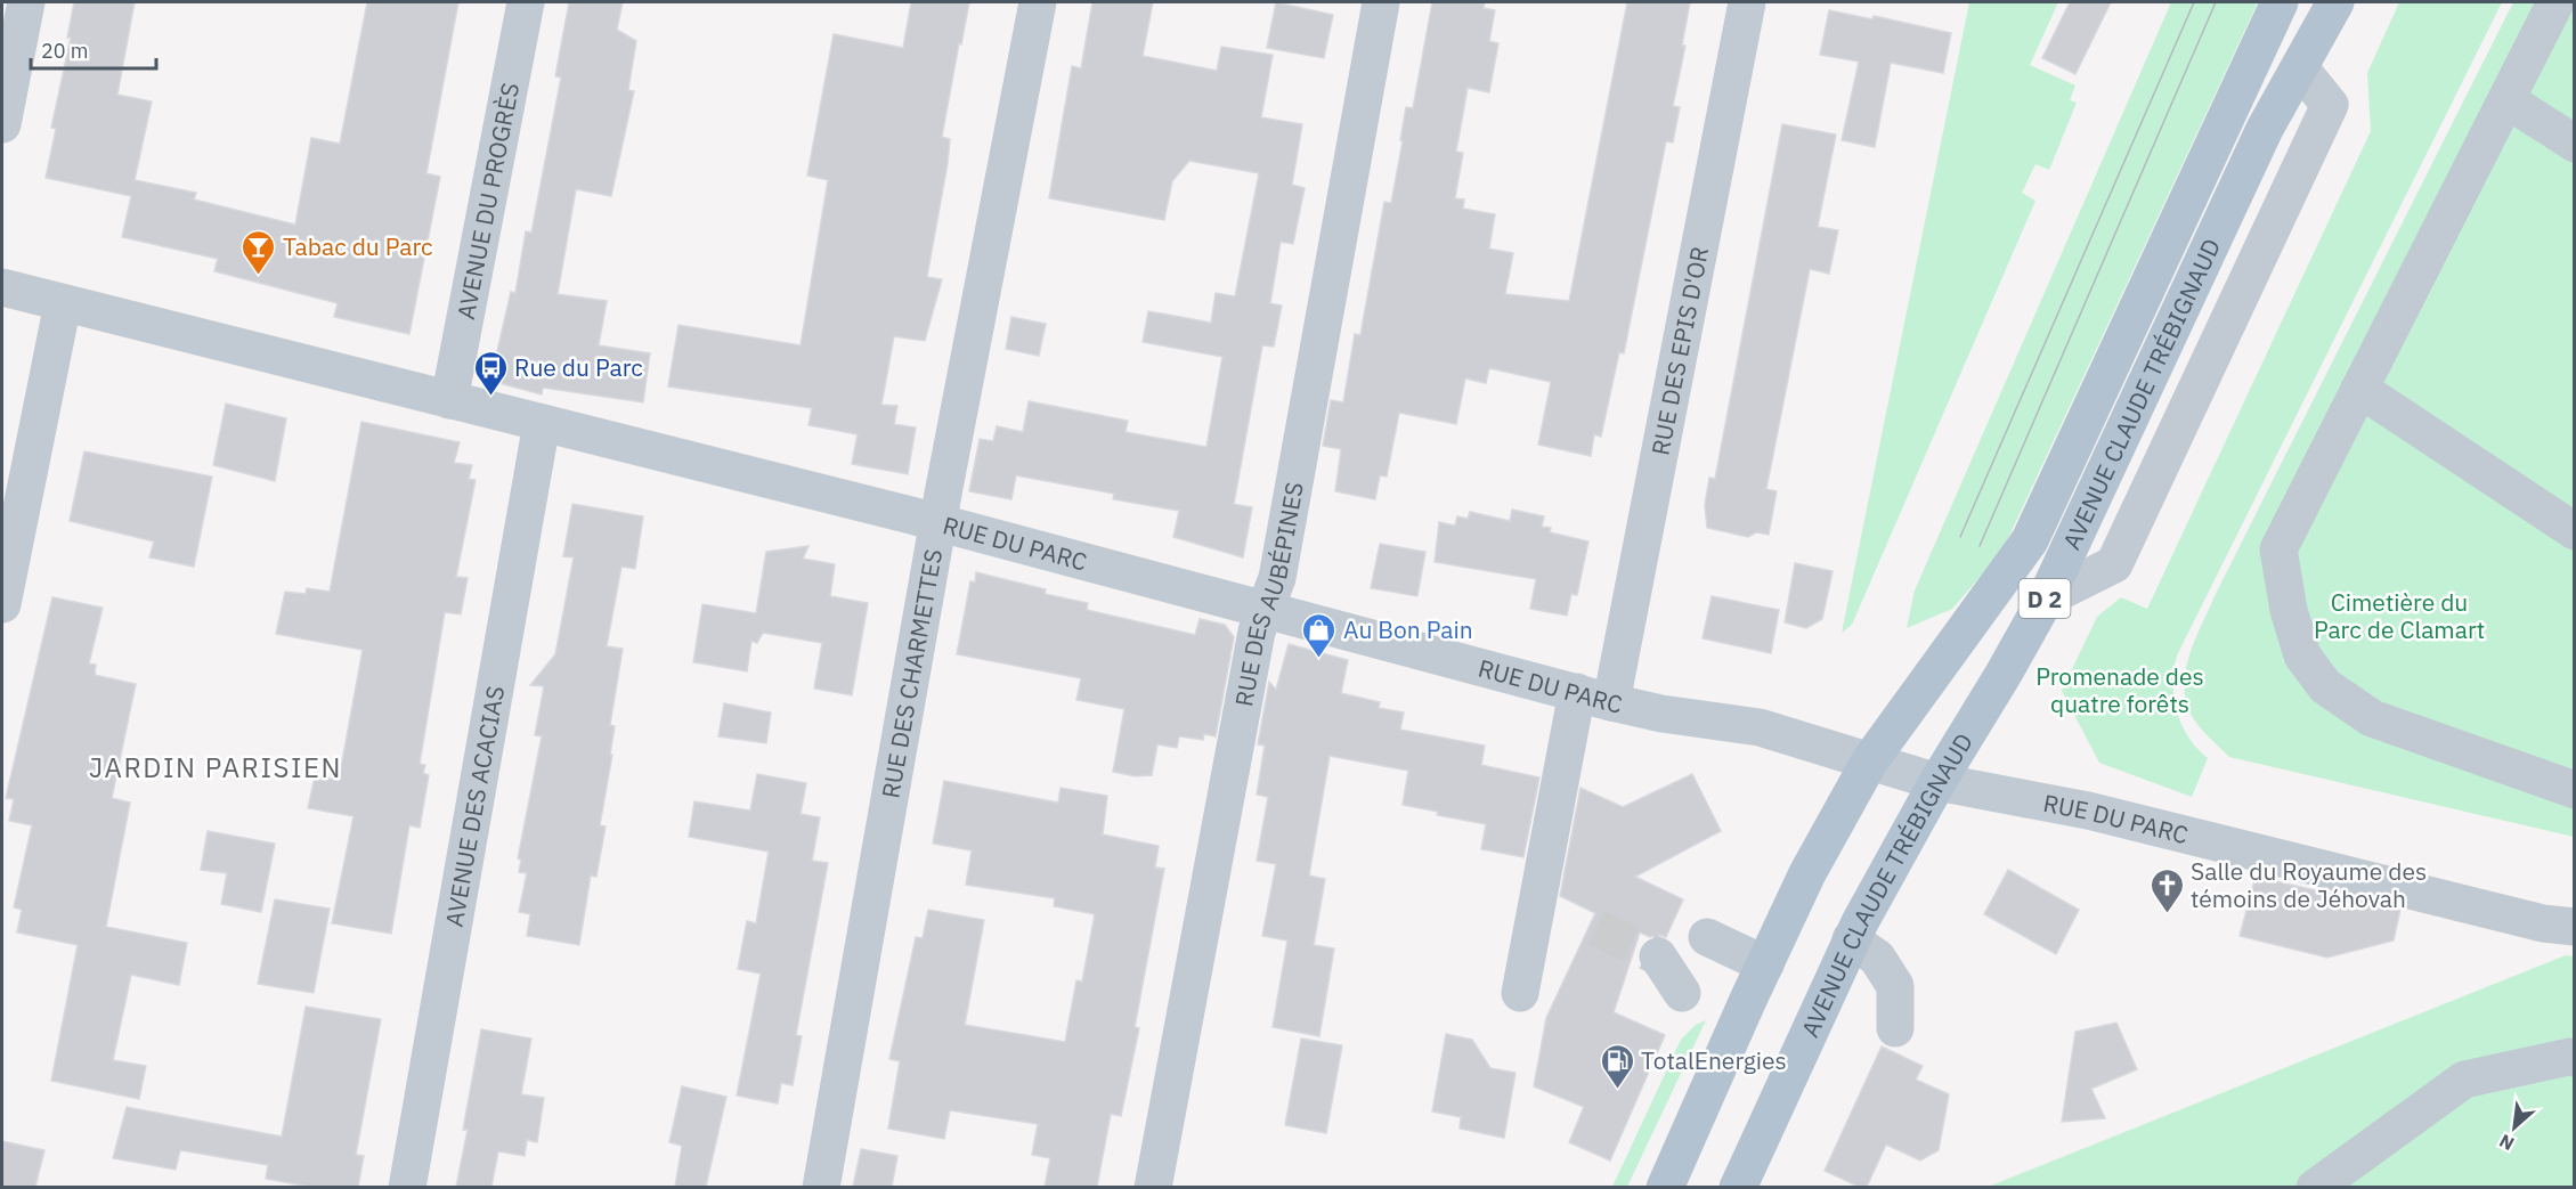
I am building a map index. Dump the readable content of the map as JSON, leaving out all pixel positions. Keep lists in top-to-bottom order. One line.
{"streets":{"main road":["AVENUE CLAUDE TRÉBIGNAUD","D 2"],"street":["AVENUE DU PROGRÈS","RUE DES EPIS D'OR","RUE DU PARC","RUE DES AUBÉPINES","RUE DES CHARMETTES","AVENUE DES ACACIAS"]},"crossings":[["AVENUE DU PROGRÈS","RUE DU PARC"],["RUE DES EPIS D'OR","RUE DU PARC"],["AVENUE CLAUDE TRÉBIGNAUD","RUE DU PARC"],["RUE DU PARC","RUE DES AUBÉPINES"],["RUE DU PARC","D 2"],["RUE DU PARC","RUE DES CHARMETTES"],["RUE DU PARC","AVENUE DES ACACIAS"]],"districts":["JARDIN PARISIEN"],"parks":["Cimetière du Parc de Clamart","Promenade des quatre forêts"],"places":{"bar":["Tabac du Parc"],"bus stop":["Rue du Parc"],"shop":["Au Bon Pain"],"church":["Salle du Royaume des témoins de Jéhovah"],"fuel station":["TotalEnergies"]},"scale_bar":"20 m","north":"bottom left"}
